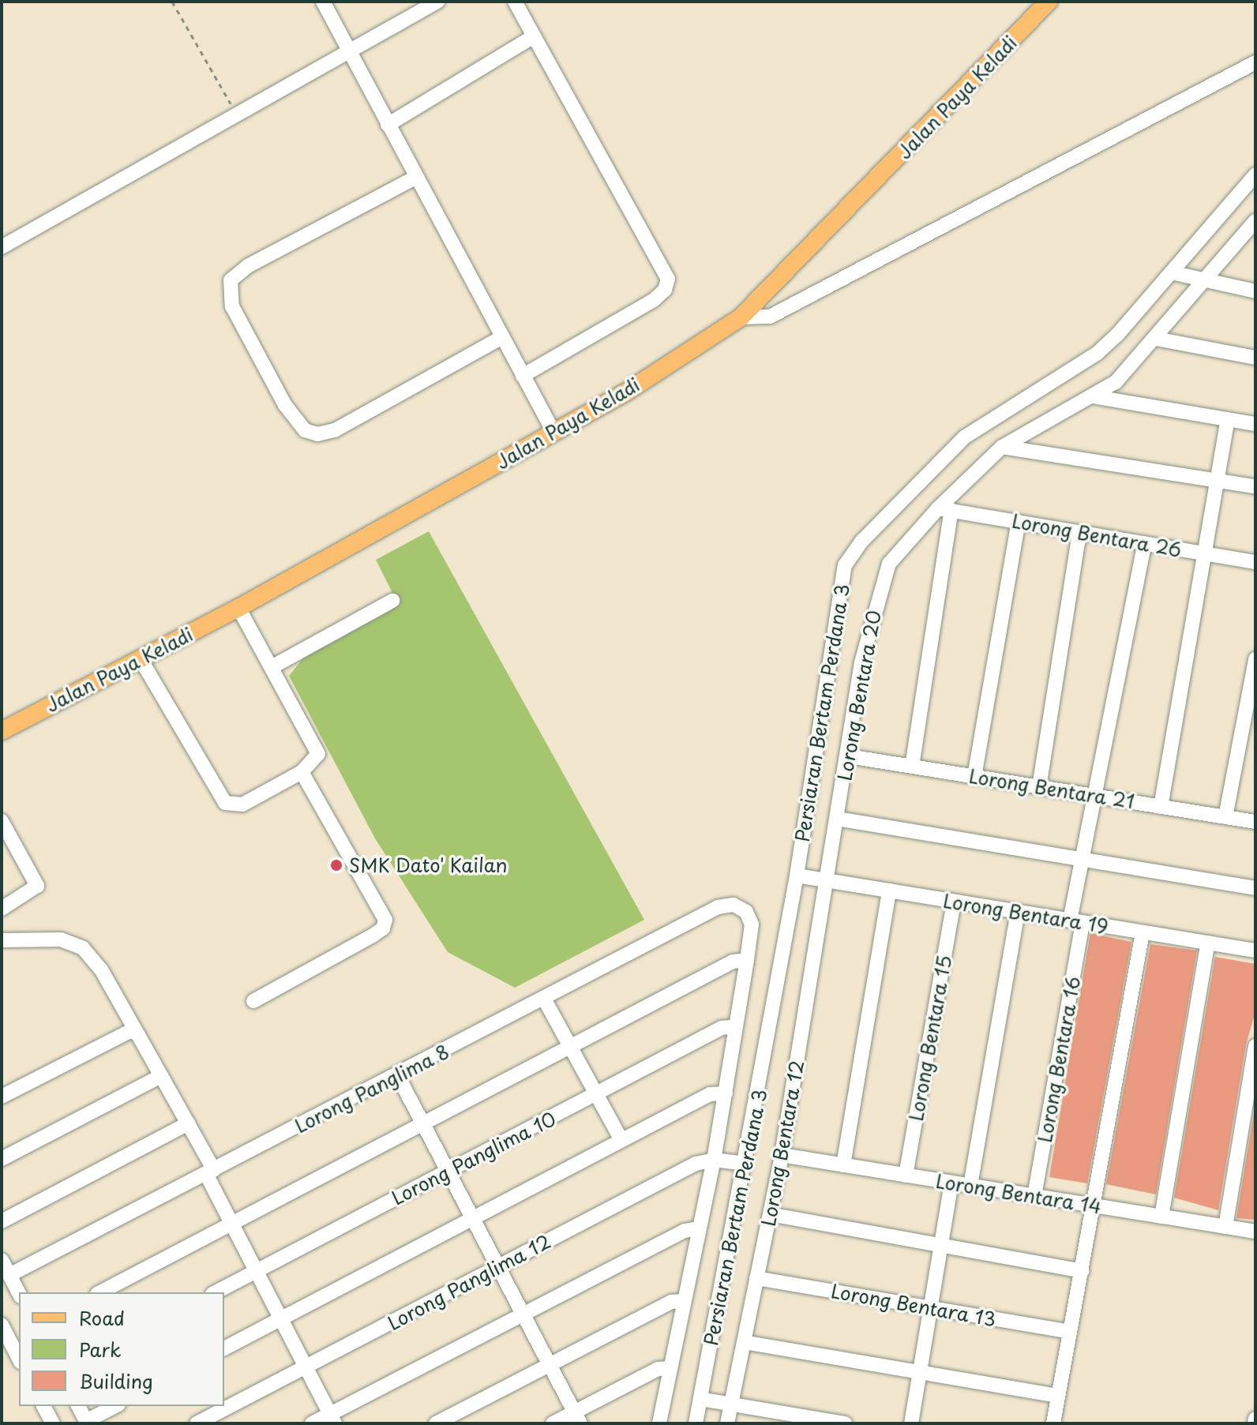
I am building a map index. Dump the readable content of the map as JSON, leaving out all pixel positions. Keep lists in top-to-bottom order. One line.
{"streets":{"main road":["Jalan Paya Keladi"],"street":["Lorong Bentara 26","Lorong Bentara 20","Persiaran Bertam Perdana 3","Lorong Bentara 21","Lorong Bentara 19","Lorong Bentara 15","Lorong Bentara 16","Lorong Panglima 8","Lorong Bentara 12","Lorong Panglima 10","Lorong Bentara 14","Lorong Panglima 12","Lorong Bentara 13"]},"crossings":[["Lorong Bentara 26","Lorong Bentara 20"],["Lorong Bentara 26","Lorong Bentara 16"],["Lorong Bentara 20","Lorong Bentara 21"],["Lorong Bentara 20","Lorong Bentara 19"],["Lorong Bentara 20","Lorong Bentara 12"],["Persiaran Bertam Perdana 3","Lorong Bentara 19"],["Persiaran Bertam Perdana 3","Lorong Panglima 12"],["Lorong Bentara 21","Lorong Bentara 16"],["Lorong Bentara 19","Lorong Bentara 15"],["Lorong Bentara 19","Lorong Bentara 16"],["Lorong Bentara 19","Lorong Bentara 12"],["Lorong Bentara 15","Lorong Bentara 14"],["Lorong Bentara 16","Lorong Bentara 14"],["Lorong Bentara 12","Lorong Bentara 14"],["Lorong Bentara 12","Lorong Bentara 13"]],"places":["SMK Dato' Kailan"],"legend":["Road","Park","Building"]}
